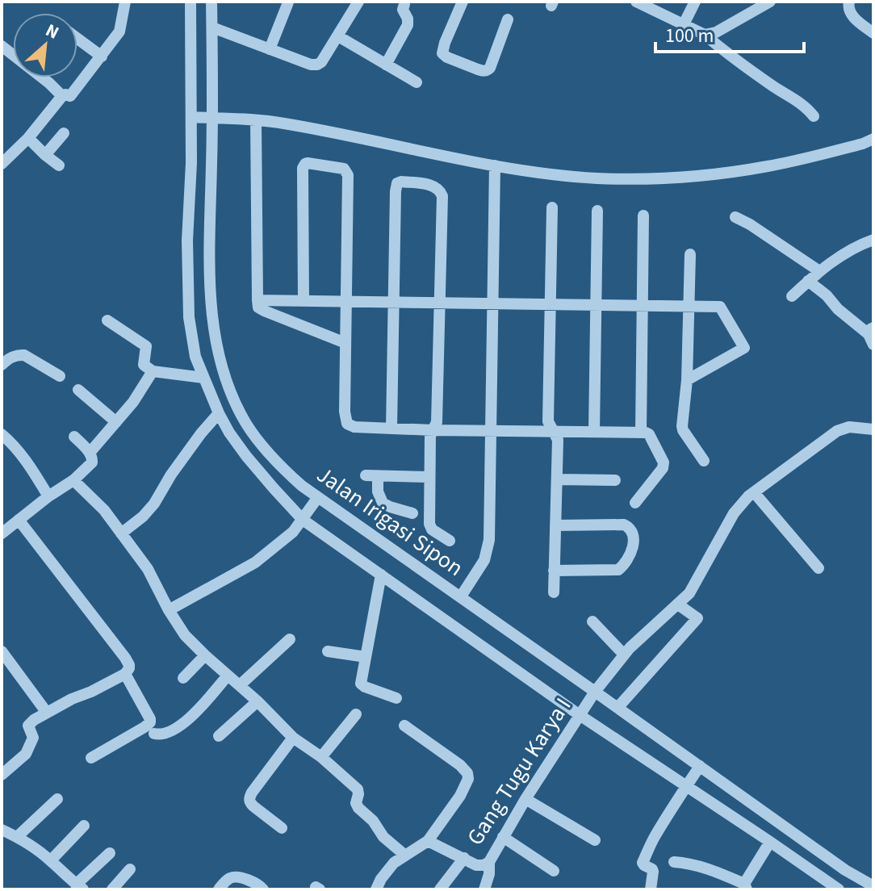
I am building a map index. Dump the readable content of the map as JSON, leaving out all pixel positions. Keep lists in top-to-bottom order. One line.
{"streets":{"street":["Jalan Irigasi Sipon","Gang Tugu Karya I"]},"crossings":[["Jalan Irigasi Sipon","Gang Tugu Karya I"]],"scale_bar":"100 m","north":"top right"}
